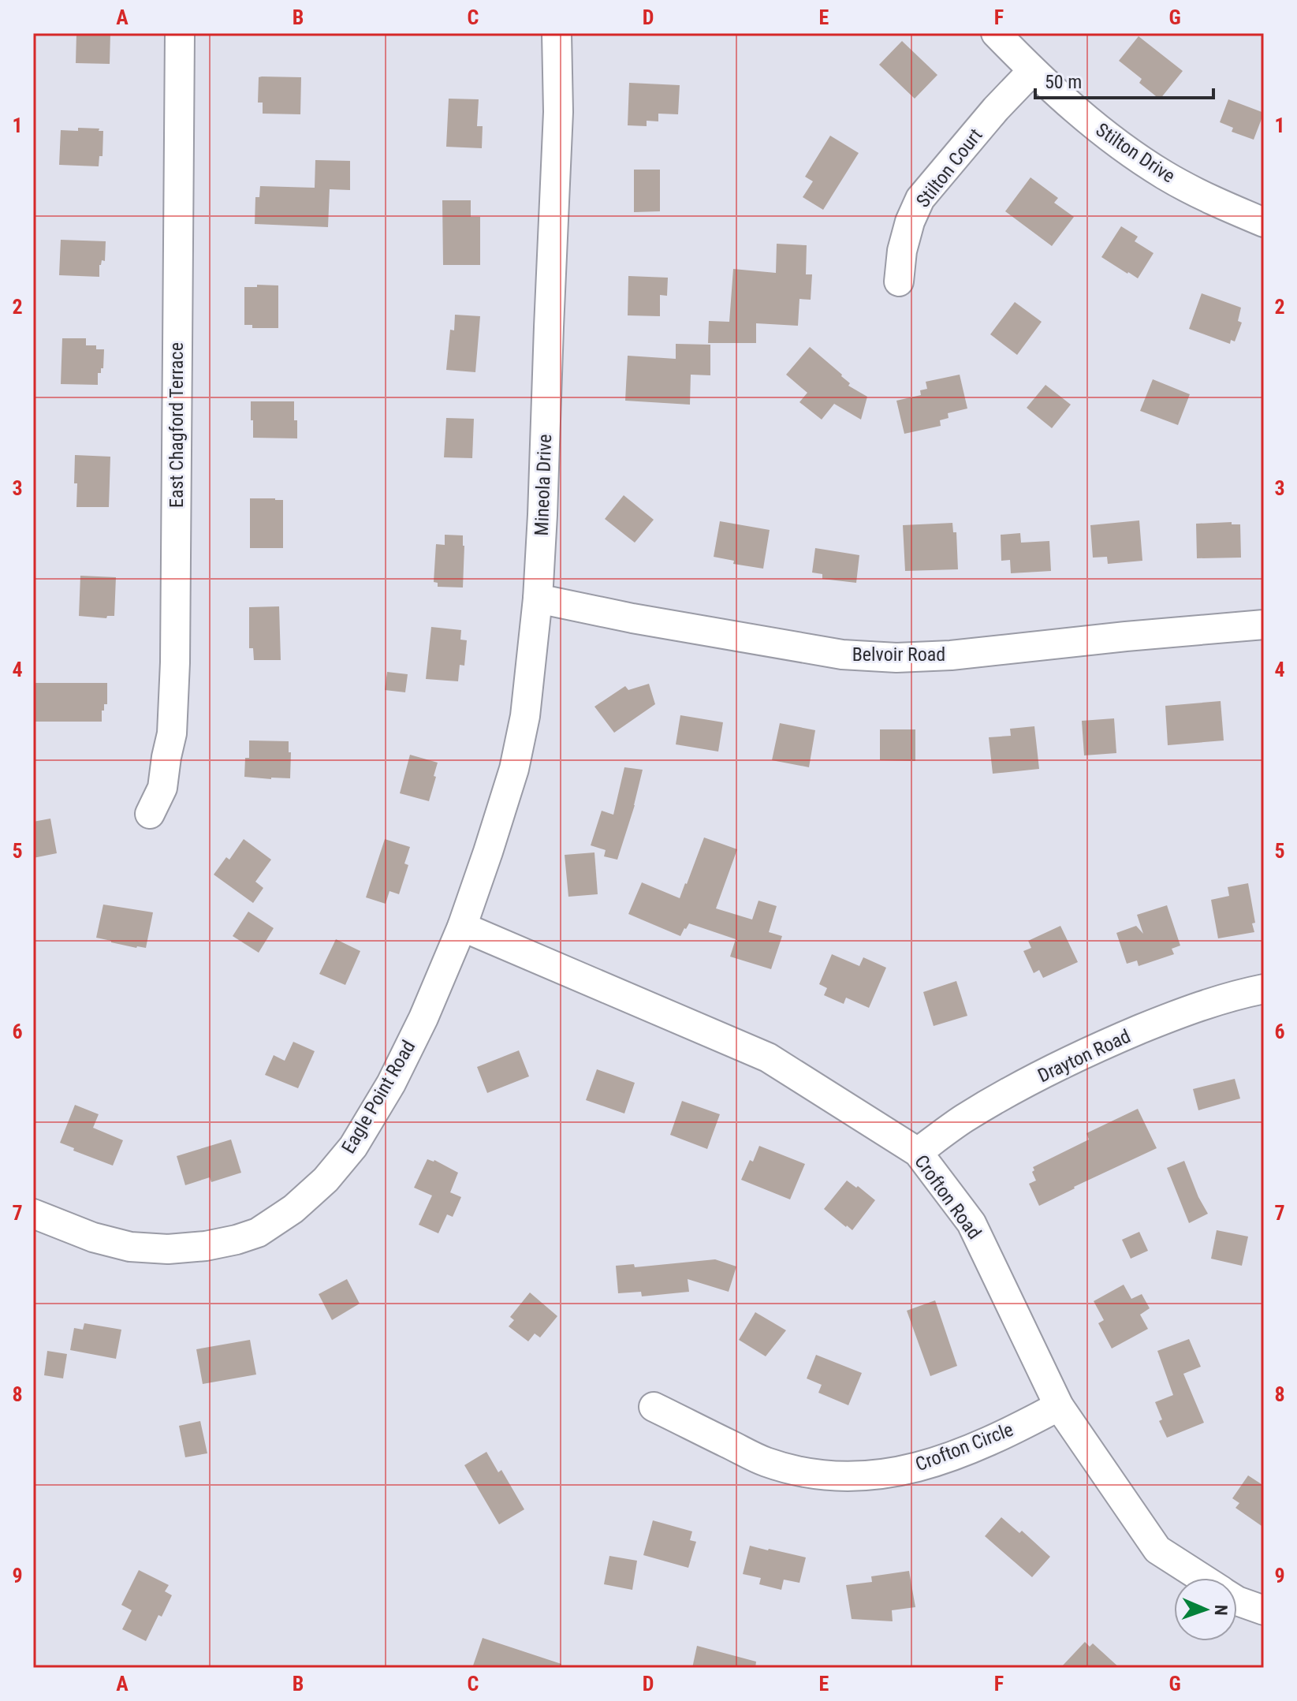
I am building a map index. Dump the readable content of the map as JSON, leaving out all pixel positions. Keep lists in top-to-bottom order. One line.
{"streets":{"street":["Stilton Drive","Stilton Court","East Chagford Terrace","Mineola Drive","Belvoir Road","Drayton Road","Eagle Point Road","Crofton Road","Crofton Circle"]},"crossings":[["Stilton Drive","Stilton Court"],["Mineola Drive","Belvoir Road"],["Mineola Drive","Eagle Point Road"],["Mineola Drive","Crofton Road"],["Drayton Road","Crofton Road"],["Eagle Point Road","Crofton Road"],["Crofton Road","Crofton Circle"]],"scale_bar":"50 m","north":"right","grid":{"columns":["A","B","C","D","E","F","G"],"rows":["1","2","3","4","5","6","7","8","9"]}}
